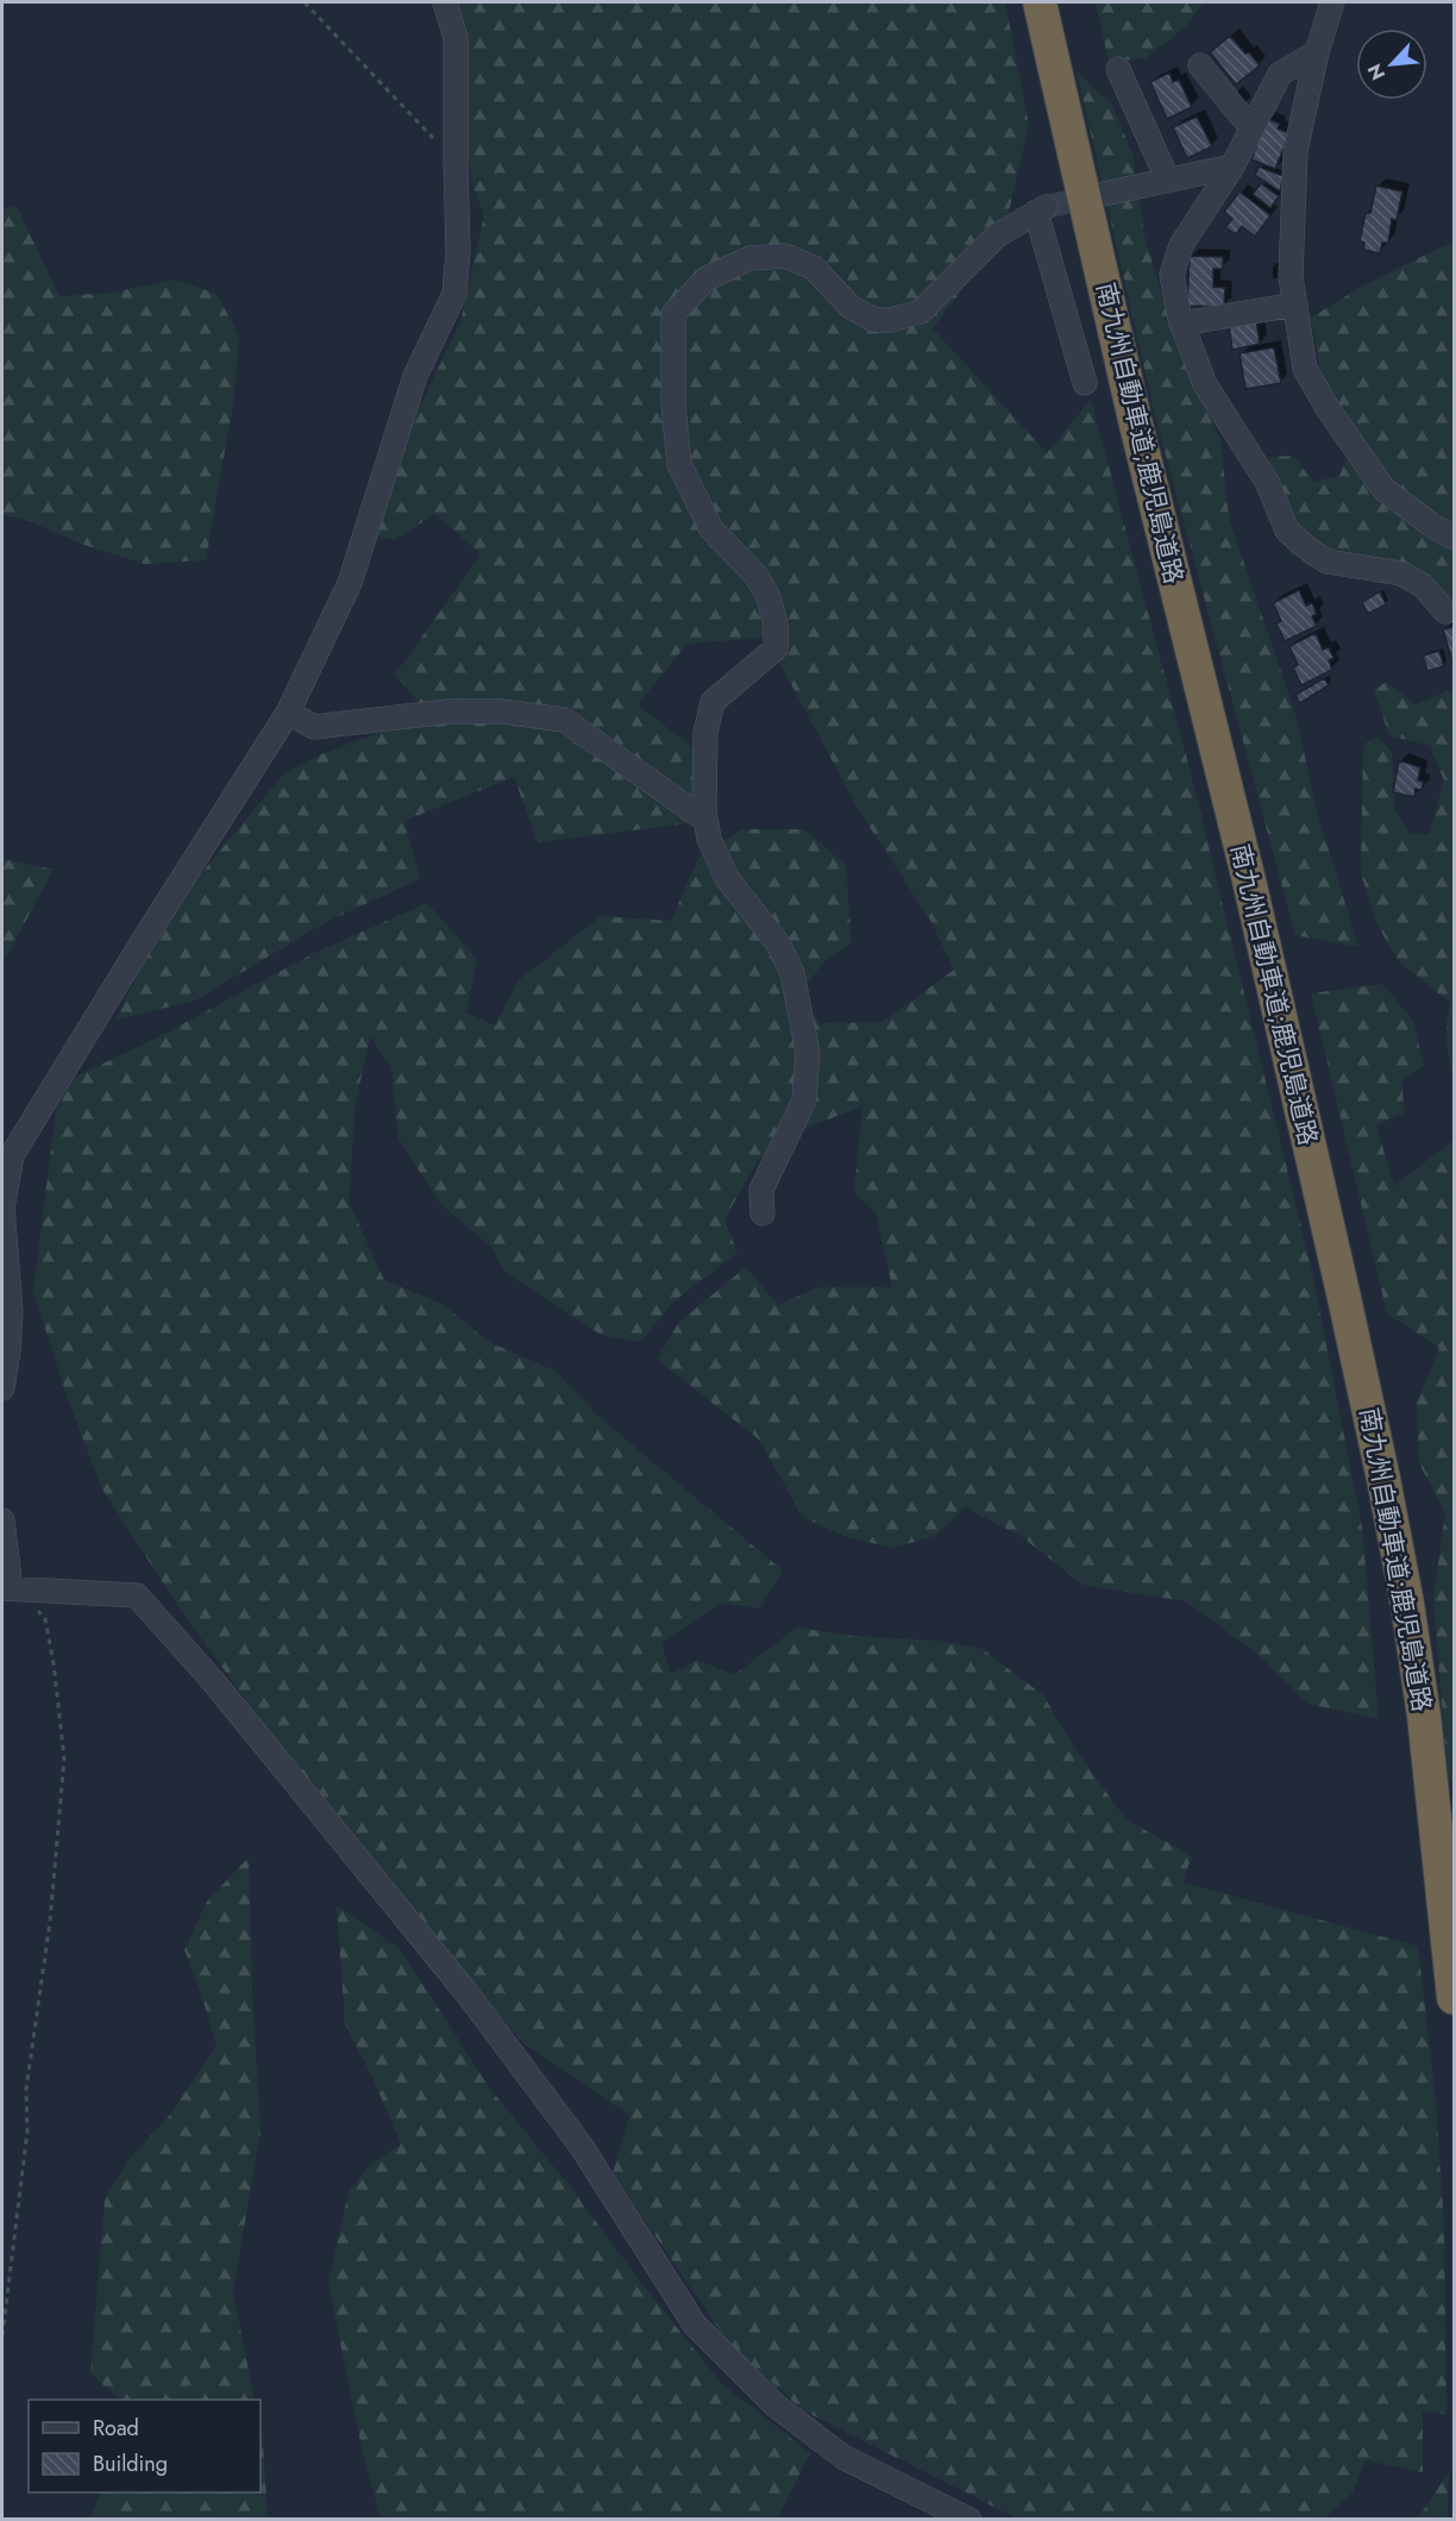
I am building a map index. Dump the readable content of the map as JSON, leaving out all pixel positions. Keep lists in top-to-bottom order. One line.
{"streets":{"highway":["南九州自動車道;鹿児島道路"]},"legend":["Road","Building"],"north":"bottom left"}
